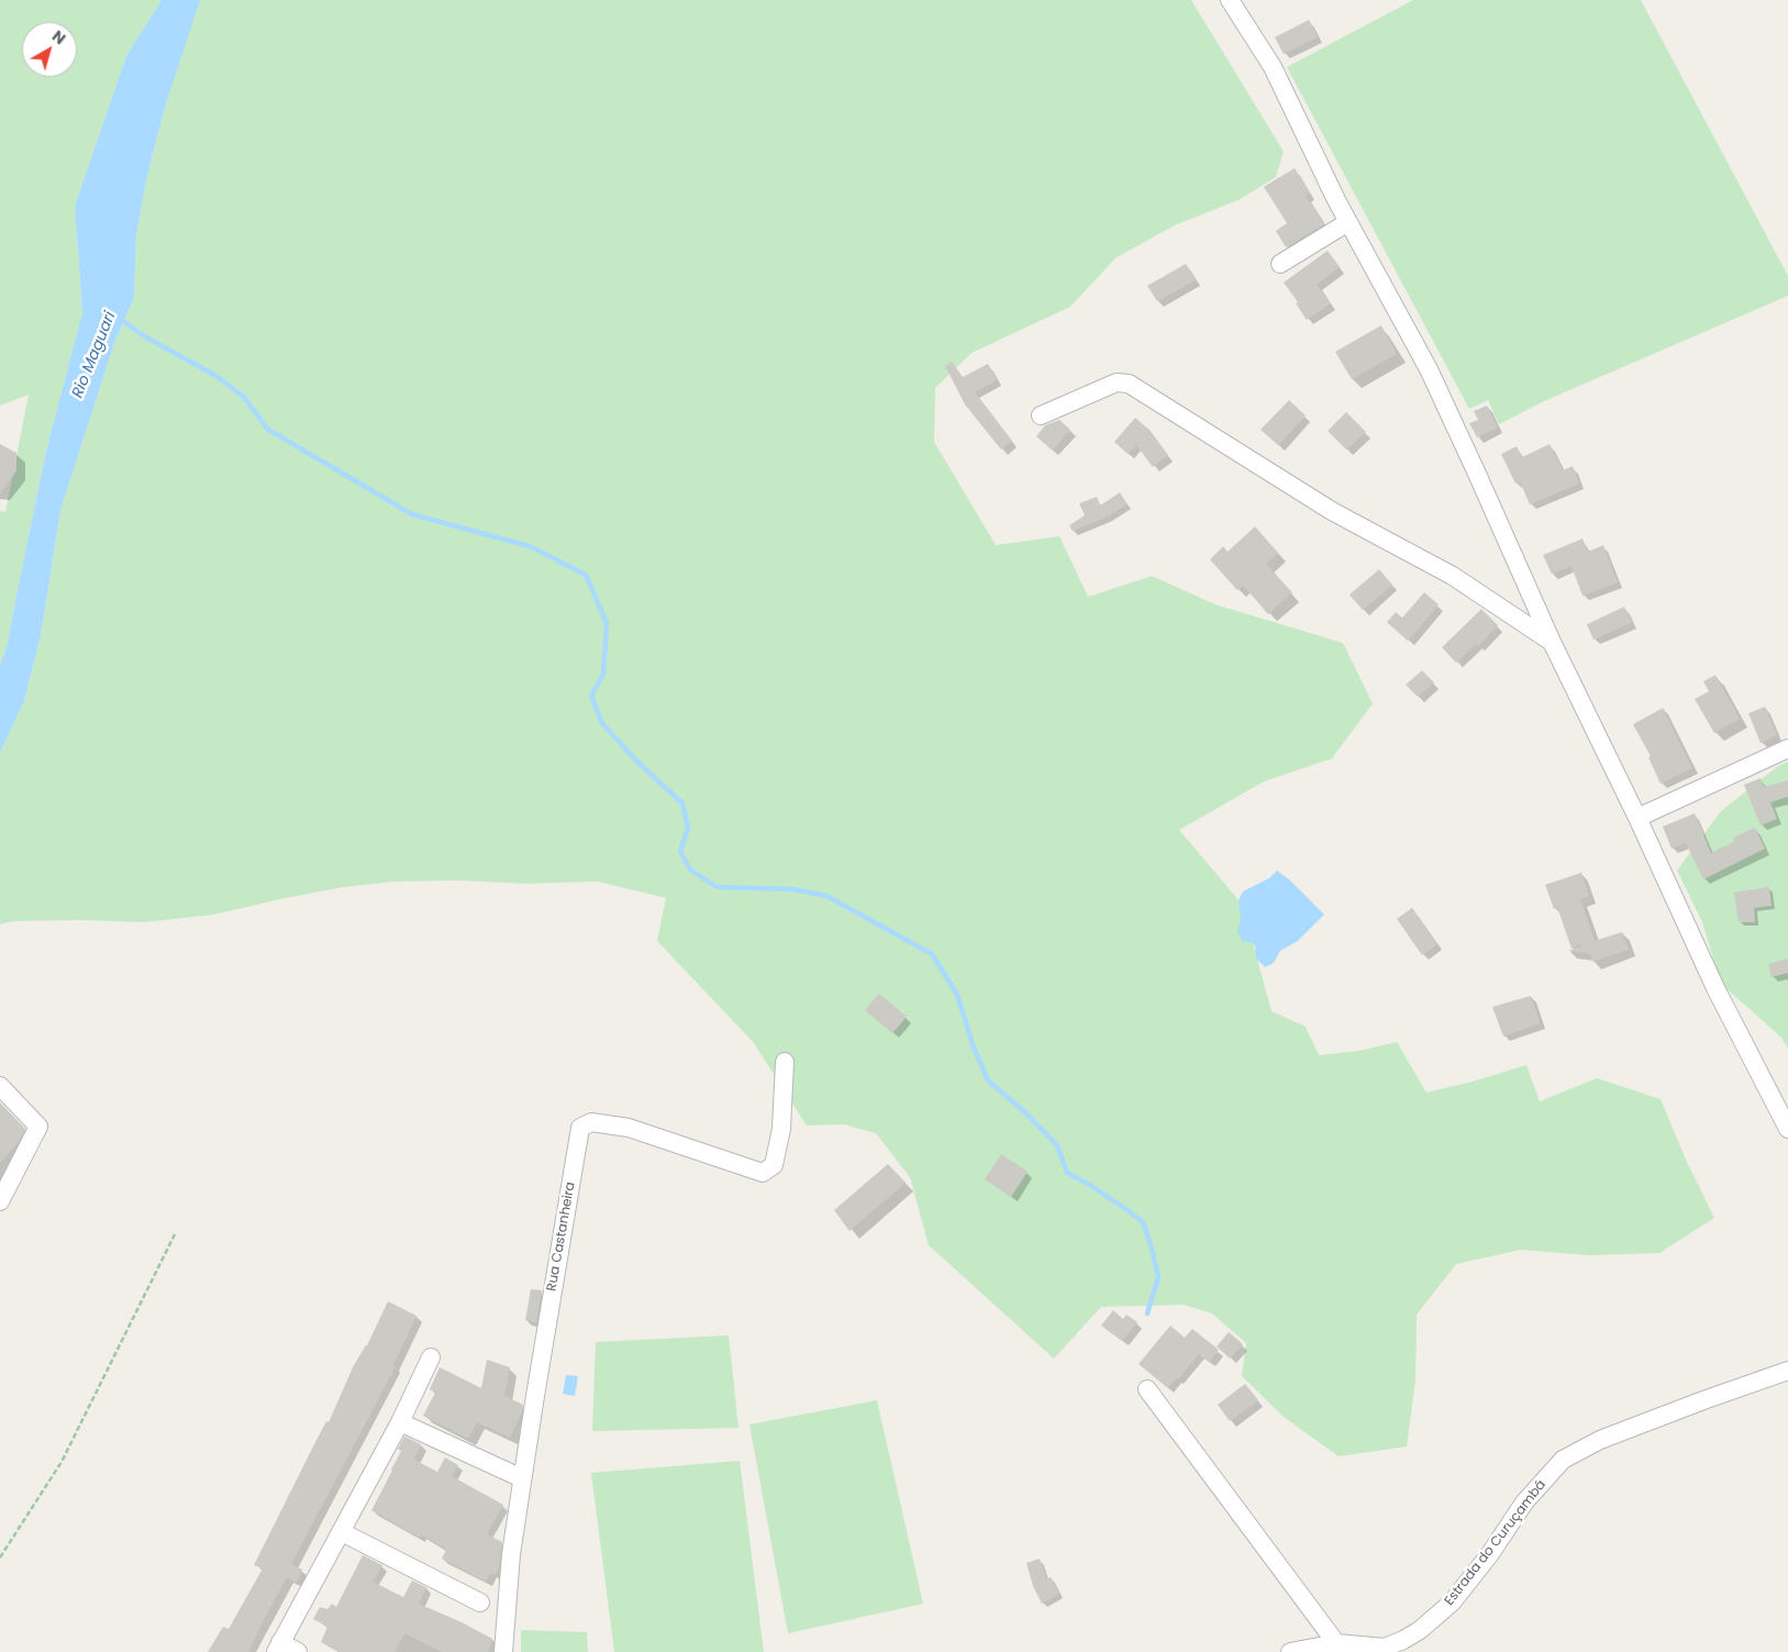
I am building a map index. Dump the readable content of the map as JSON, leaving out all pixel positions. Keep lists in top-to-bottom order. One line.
{"streets":{"street":["Rua Castanheira","Estrada do Curuçambá"]},"water":["Rio Maguari"],"north":"top right"}
